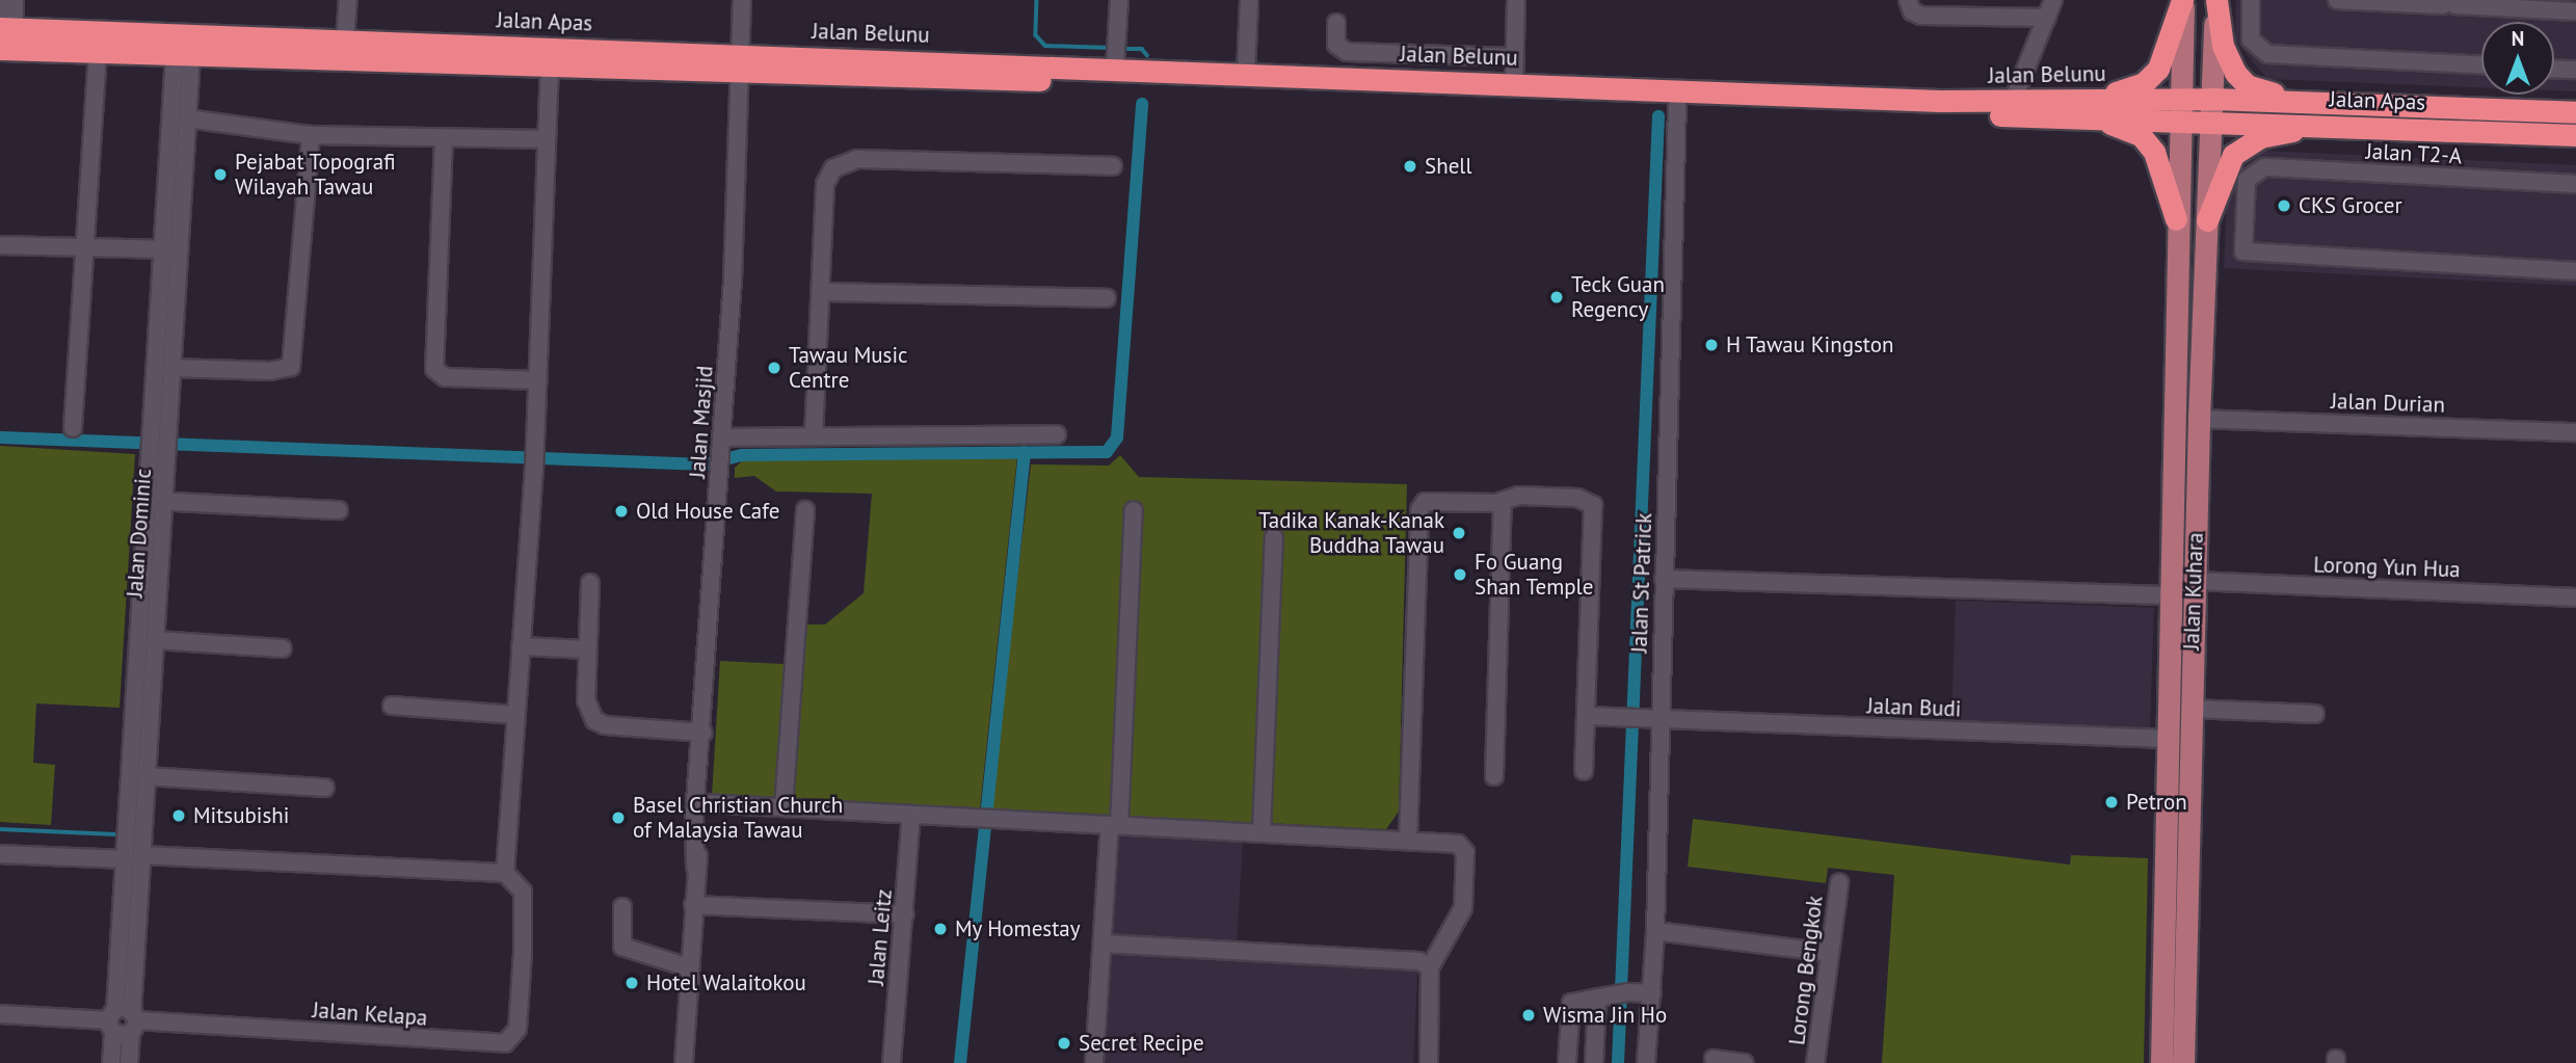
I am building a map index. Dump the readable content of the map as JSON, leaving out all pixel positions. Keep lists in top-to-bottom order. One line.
{"streets":{"highway":["Jalan Apas","Jalan Belunu"],"main road":["Jalan Kuhara"],"street":["Jalan T2-A","Jalan Durian","Jalan Masjid","Jalan Dominic","Lorong Yun Hua","Jalan St Patrick","Jalan Budi","Jalan Leitz","Lorong Bengkok","Jalan Kelapa"]},"crossings":[["Jalan Apas","Jalan Belunu"],["Jalan Apas","Jalan Masjid"],["Jalan Apas","Jalan Dominic"],["Jalan Apas","Jalan Kuhara"],["Jalan Belunu","Jalan Masjid"],["Jalan Belunu","Jalan St Patrick"],["Jalan Belunu","Jalan Kuhara"],["Jalan Durian","Jalan Kuhara"],["Jalan Dominic","Jalan Kelapa"],["Lorong Yun Hua","Jalan Kuhara"],["Jalan St Patrick","Jalan Budi"],["Jalan Kuhara","Jalan Budi"]],"places":["Shell","Pejabat Topografi Wilayah Tawau","CKS Grocer","Teck Guan Regency","H Tawau Kingston","Tawau Music Centre","Old House Cafe","Tadika Kanak-Kanak Buddha Tawau","Fo Guang Shan Temple","Petron","Mitsubishi","Basel Christian Church of Malaysia Tawau","My Homestay","Hotel Walaitokou","Wisma Jin Ho","Secret Recipe"],"north":"top"}
